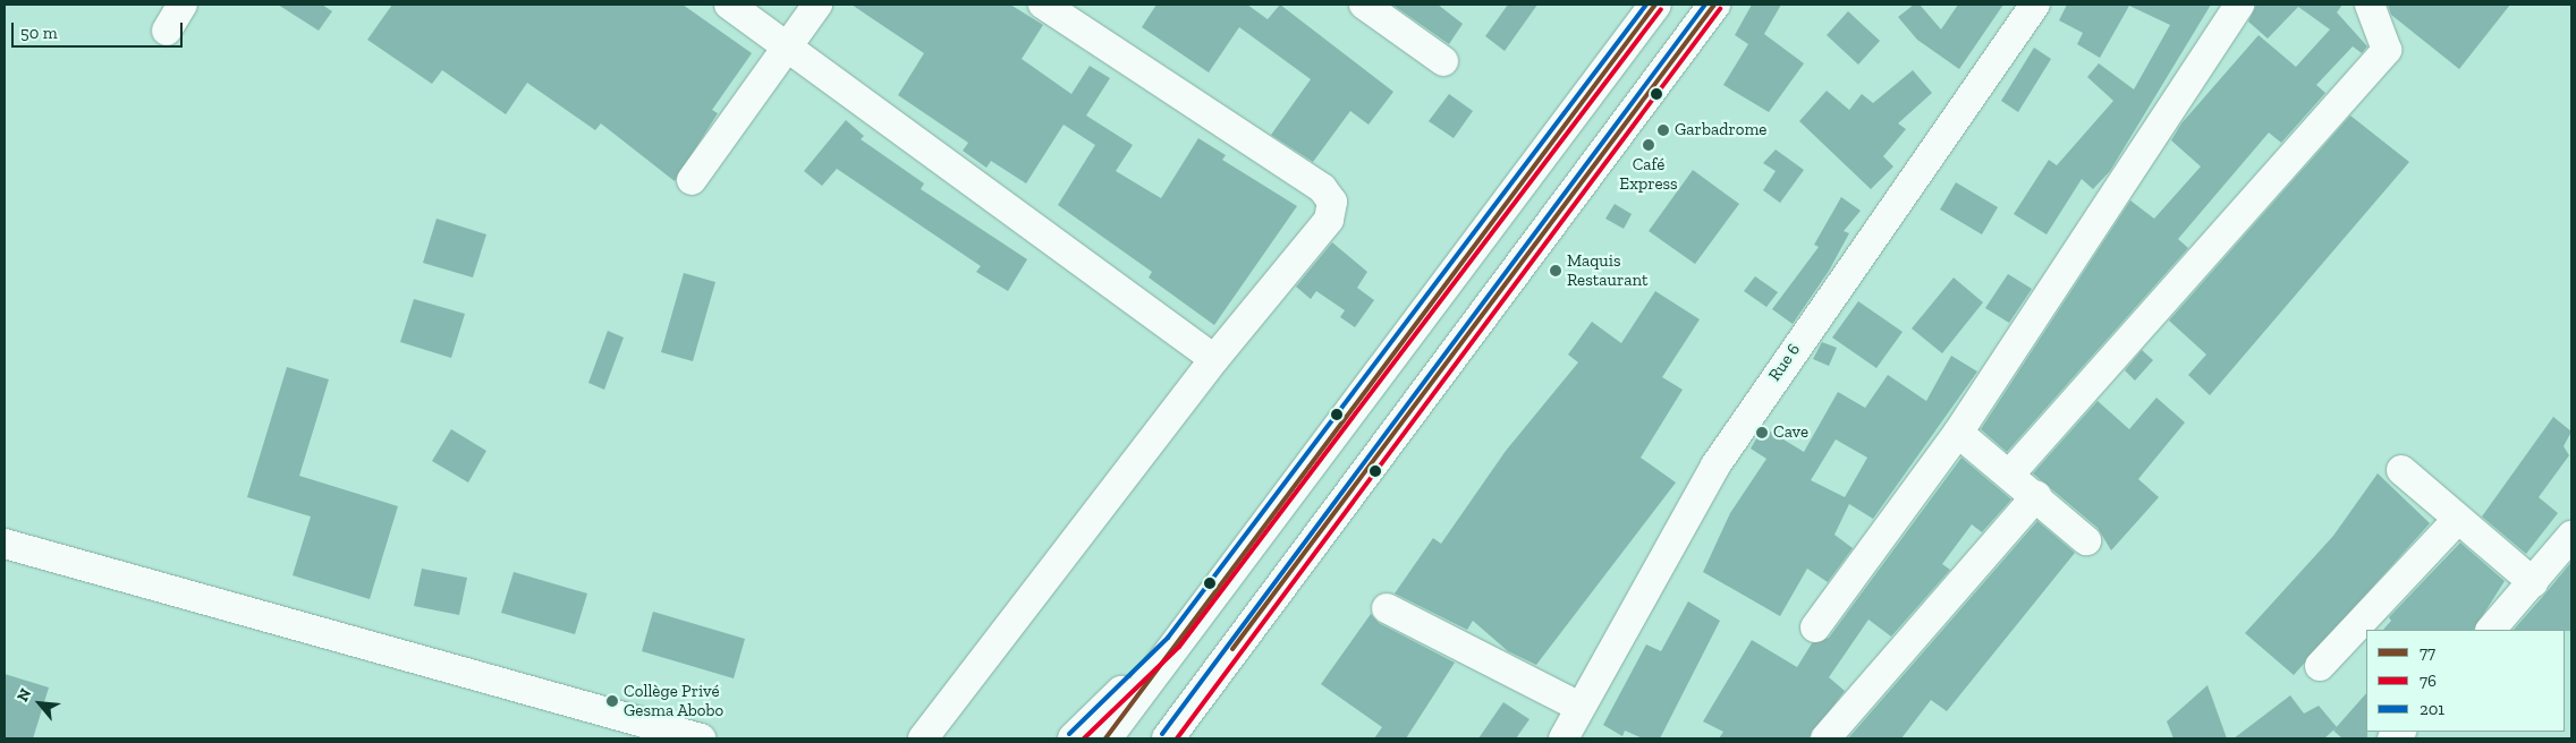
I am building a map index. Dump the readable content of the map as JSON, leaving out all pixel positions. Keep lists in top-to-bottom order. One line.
{"streets":{"street":["Rue 6"]},"places":["Garbadrome","Café Express","Maquis Restaurant","Cave","Collège Privé Gesma Abobo"],"lines":["transit line 77","transit line 201","transit line 76"],"legend":["77","76","201"],"scale_bar":"50 m","north":"top left"}
